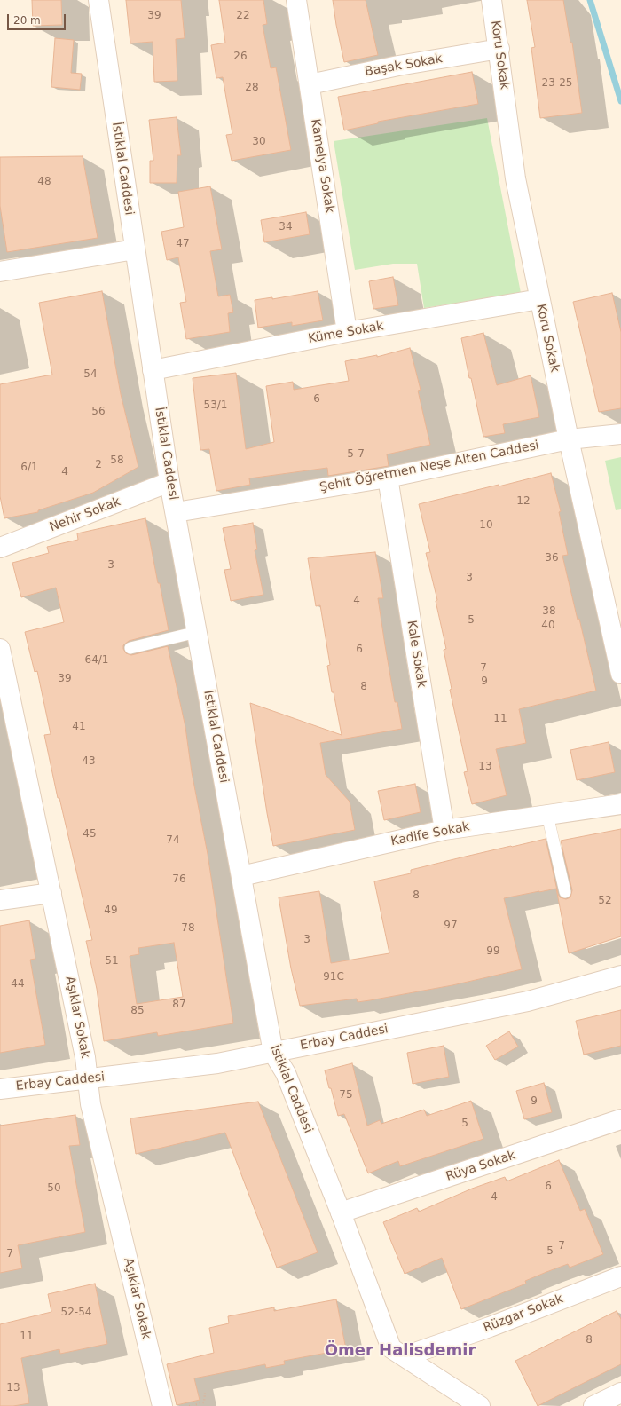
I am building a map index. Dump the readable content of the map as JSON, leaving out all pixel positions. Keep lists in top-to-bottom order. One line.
{"streets":{"street":["Koru Sokak","Başak Sokak","Kamelya Sokak","İstiklal Caddesi","Küme Sokak","Şehit Öğretmen Neşe Alten Caddesi","Nehir Sokak","Kale Sokak","Kadife Sokak","Aşıklar Sokak","Erbay Caddesi","Rüya Sokak","Rüzgar Sokak"]},"crossings":[["Koru Sokak","Başak Sokak"],["Koru Sokak","Küme Sokak"],["Koru Sokak","Şehit Öğretmen Neşe Alten Caddesi"],["Başak Sokak","Kamelya Sokak"],["Kamelya Sokak","Küme Sokak"],["İstiklal Caddesi","Küme Sokak"],["İstiklal Caddesi","Şehit Öğretmen Neşe Alten Caddesi"],["İstiklal Caddesi","Nehir Sokak"],["İstiklal Caddesi","Kadife Sokak"],["İstiklal Caddesi","Erbay Caddesi"],["İstiklal Caddesi","Rüya Sokak"],["İstiklal Caddesi","Rüzgar Sokak"],["Şehit Öğretmen Neşe Alten Caddesi","Kale Sokak"],["Kale Sokak","Kadife Sokak"],["Aşıklar Sokak","Erbay Caddesi"]],"districts":["Ömer Halisdemir"],"house_numbers":["39","22","26","23-25","28","30","48","34","47","54","6","53/1","56","5-7","58","2","6/1","4","12","10","36","3","3","4","38","5","40","6","64/1","7","39","9","8","11","41","43","13","45","74","76","8","52","49","97","78","3","99","51","91C","44","87","85","75","9","5","6","50","4","7","5","7","52-54","11","8","13"],"scale_bar":"20 m"}
